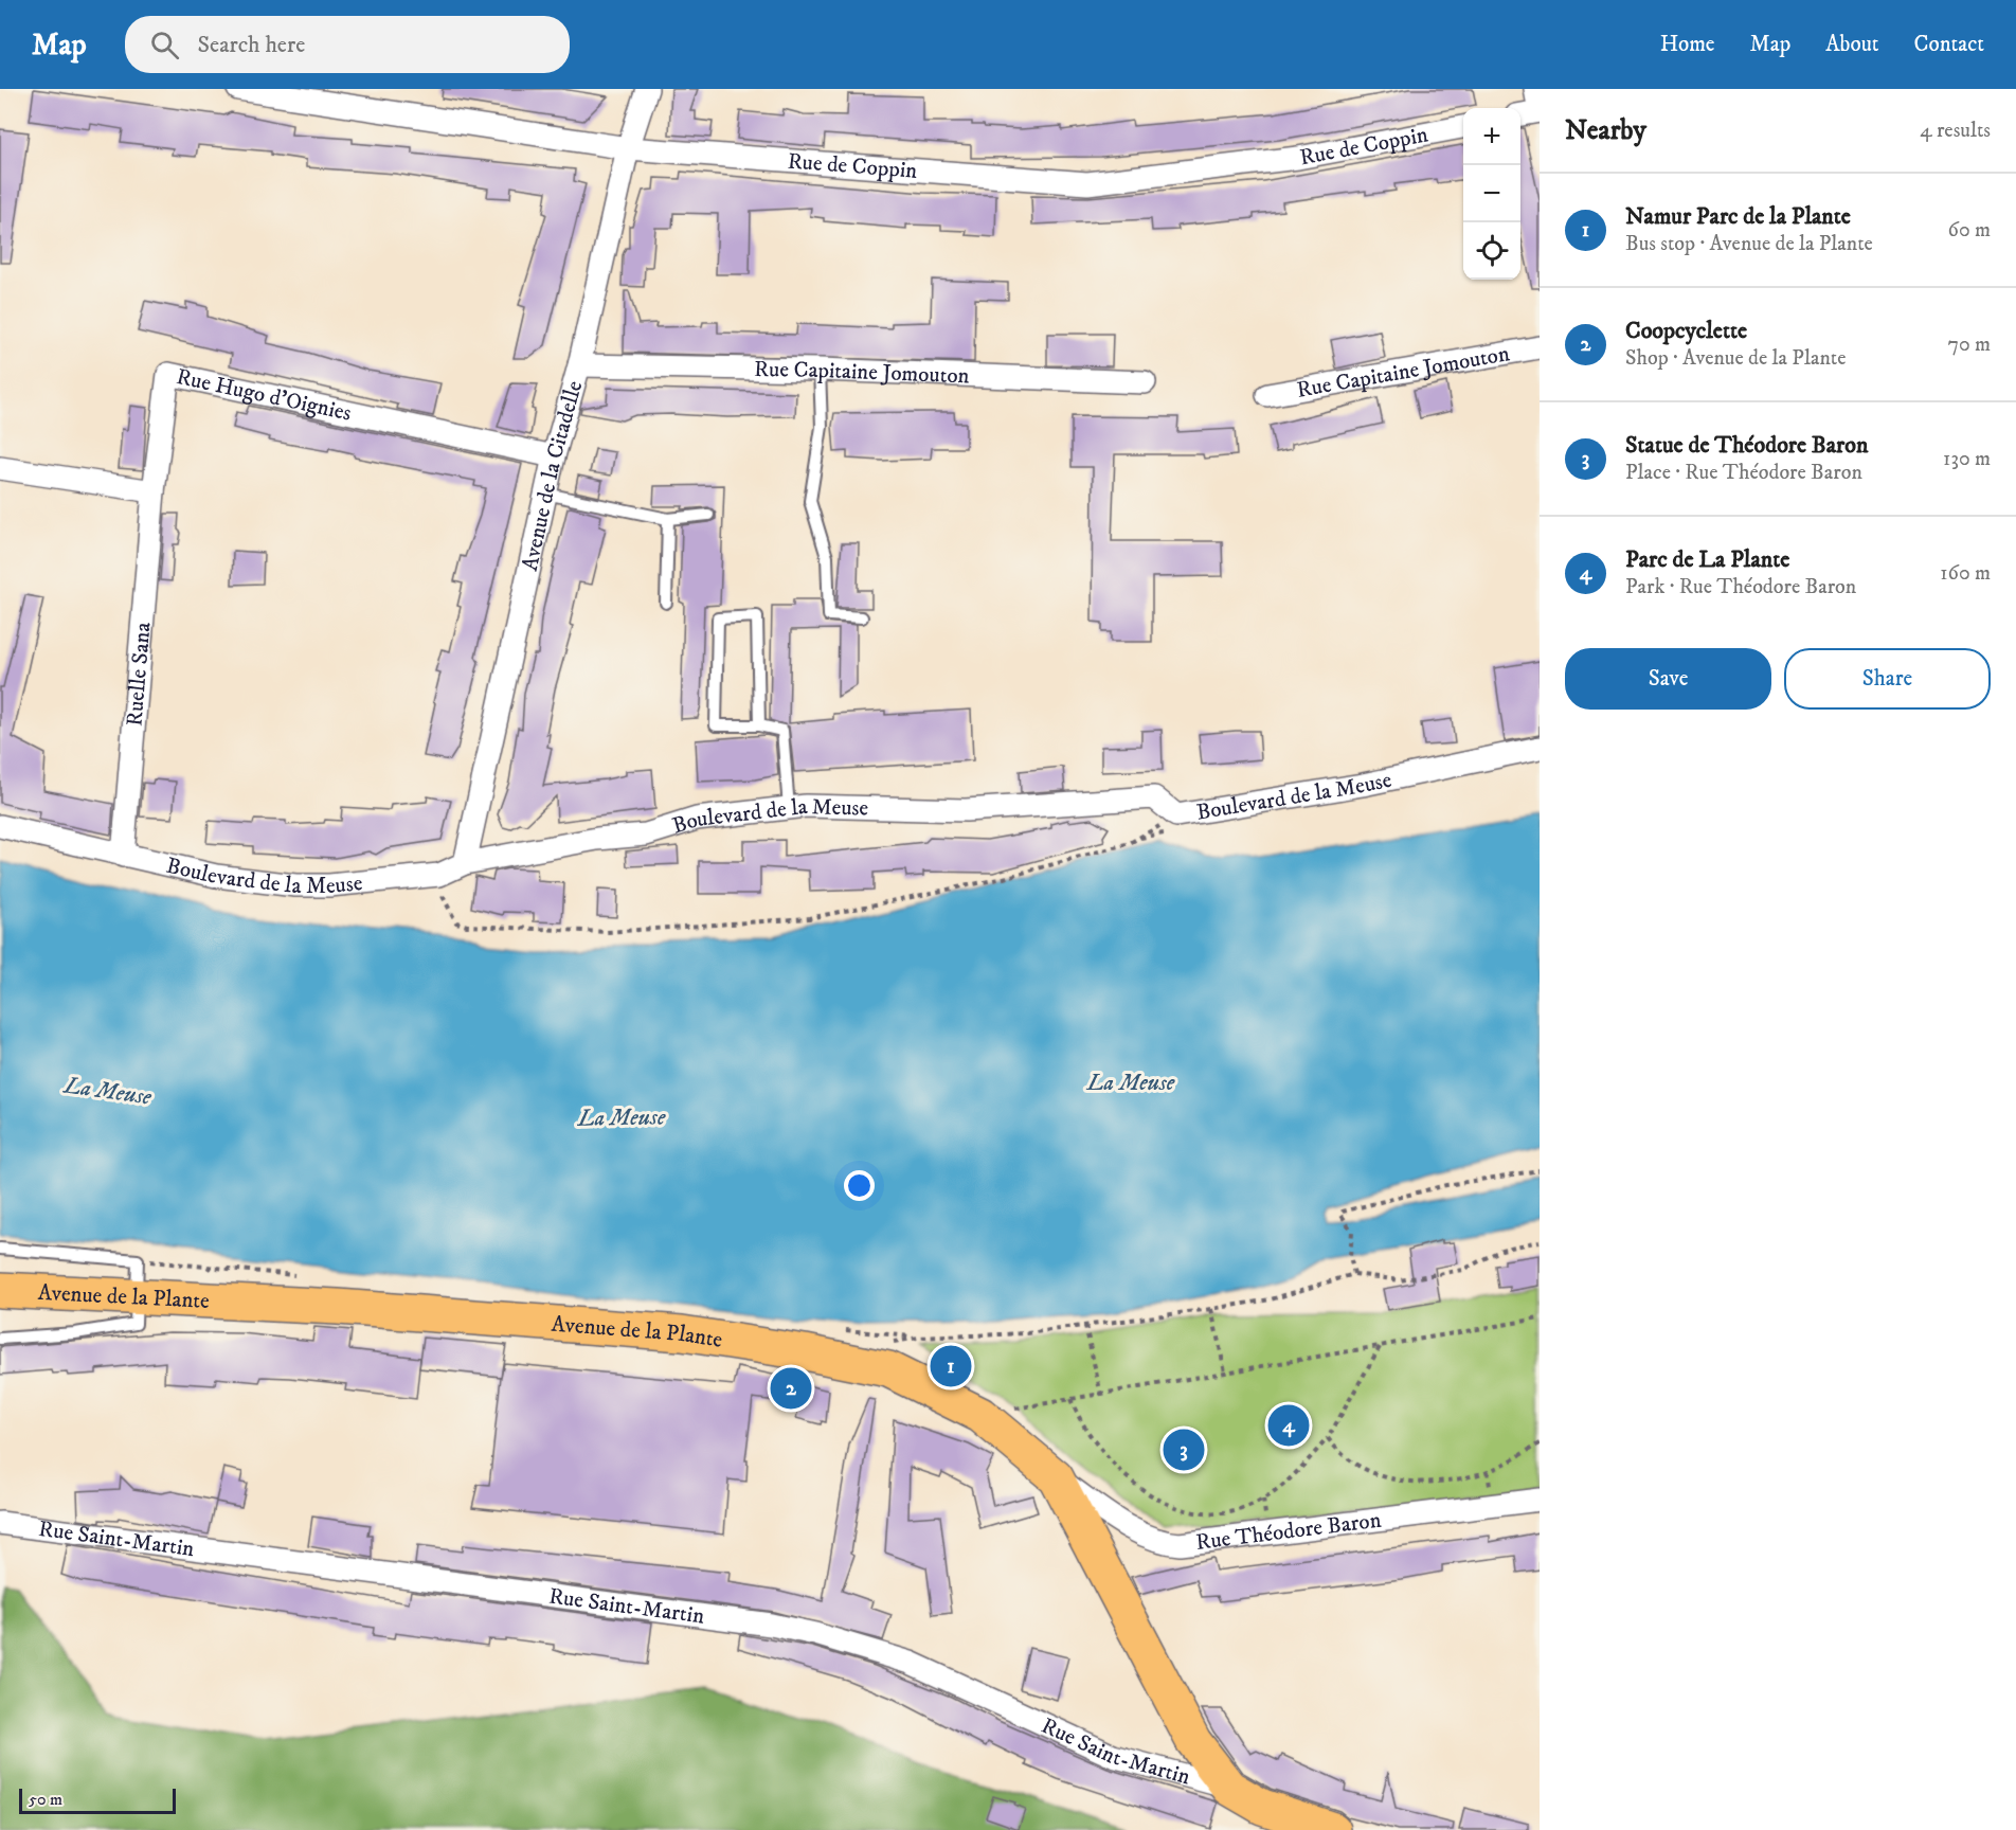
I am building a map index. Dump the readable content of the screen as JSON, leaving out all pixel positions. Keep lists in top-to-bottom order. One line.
{"streets":{"main road":["Avenue de la Plante"],"street":["Rue de Coppin","Rue Capitaine Jomouton","Rue Hugo d'Oignies","Avenue de la Citadelle","Ruelle Sana","Boulevard de la Meuse","Rue Théodore Baron","Rue Saint-Martin"]},"crossings":[["Rue de Coppin","Avenue de la Citadelle"],["Rue Capitaine Jomouton","Avenue de la Citadelle"],["Rue Hugo d'Oignies","Avenue de la Citadelle"],["Rue Hugo d'Oignies","Ruelle Sana"],["Avenue de la Citadelle","Boulevard de la Meuse"],["Ruelle Sana","Boulevard de la Meuse"],["Avenue de la Plante","Rue Théodore Baron"],["Avenue de la Plante","Rue Saint-Martin"]],"water":["La Meuse"],"scale_bar":"50 m","page":{"header":"Map","search":"Search here","nav":["Home","Map","About","Contact"],"heading":["Nearby","4 results"],"map_buttons":["+","−"],"list":[{"mark":"1","name":"Namur Parc de la Plante","note":"Bus stop · Avenue de la Plante","value":"60 m"},{"mark":"2","name":"Coopcyclette","note":"Shop · Avenue de la Plante","value":"70 m"},{"mark":"3","name":"Statue de Théodore Baron","note":"Place · Rue Théodore Baron","value":"130 m"},{"mark":"4","name":"Parc de La Plante","note":"Park · Rue Théodore Baron","value":"160 m"}],"buttons":["Save","Share"],"pins":["1","2","4","3"],"scale":"50 m"}}
